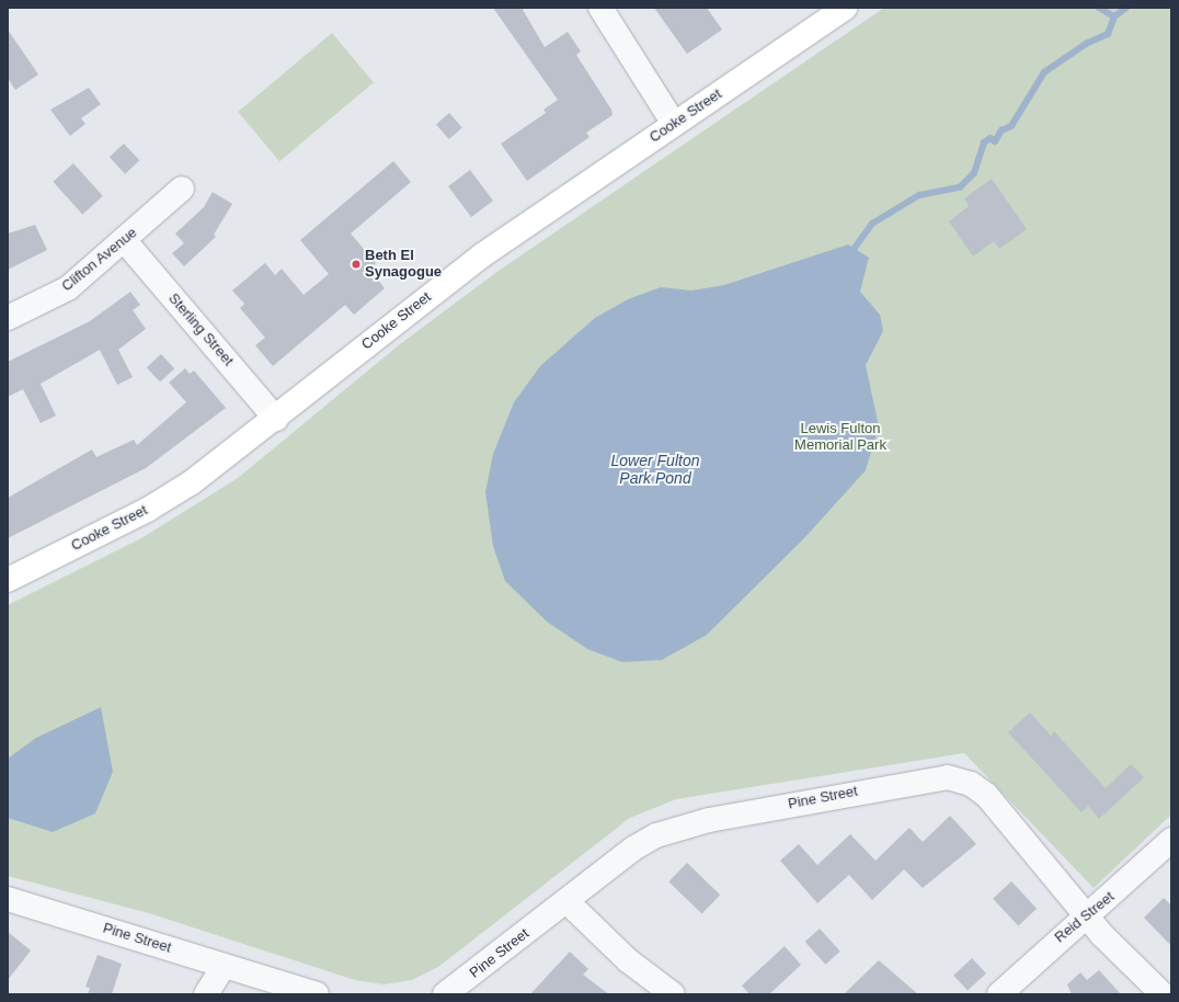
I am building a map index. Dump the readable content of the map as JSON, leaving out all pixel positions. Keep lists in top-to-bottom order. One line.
{"streets":{"main road":["Cooke Street"],"street":["Clifton Avenue","Sterling Street","Pine Street","Reid Street"]},"crossings":[["Cooke Street","Sterling Street"],["Clifton Avenue","Sterling Street"],["Pine Street","Reid Street"]],"water":["Lower Fulton Park Pond"],"parks":["Lewis Fulton Memorial Park"],"places":["Beth El Synagogue"]}
